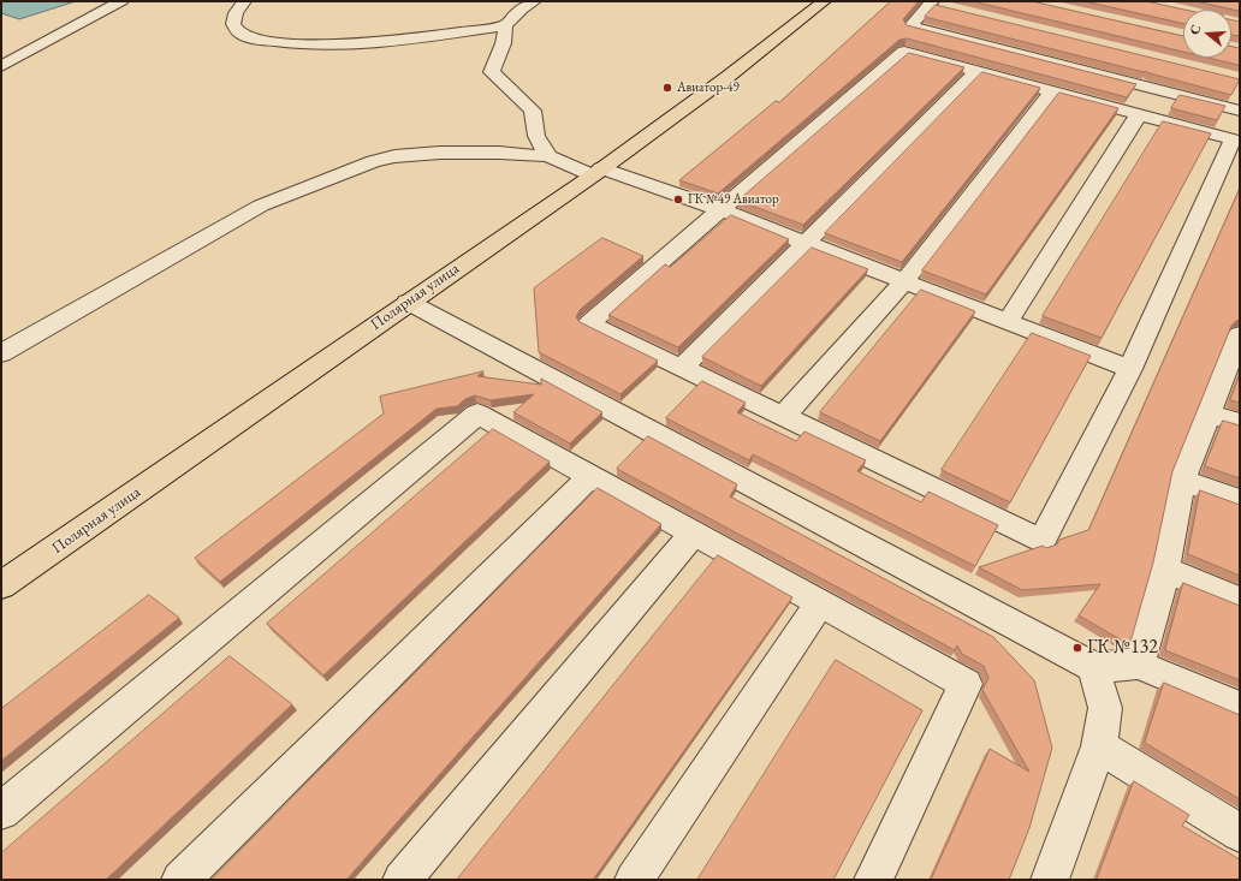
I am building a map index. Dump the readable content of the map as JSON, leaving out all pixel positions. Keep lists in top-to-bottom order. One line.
{"streets":{"main road":["Полярная улица"]},"places":["Авиатор-49","ГК №49 Авиатор","ГК №132"],"north":"left"}
